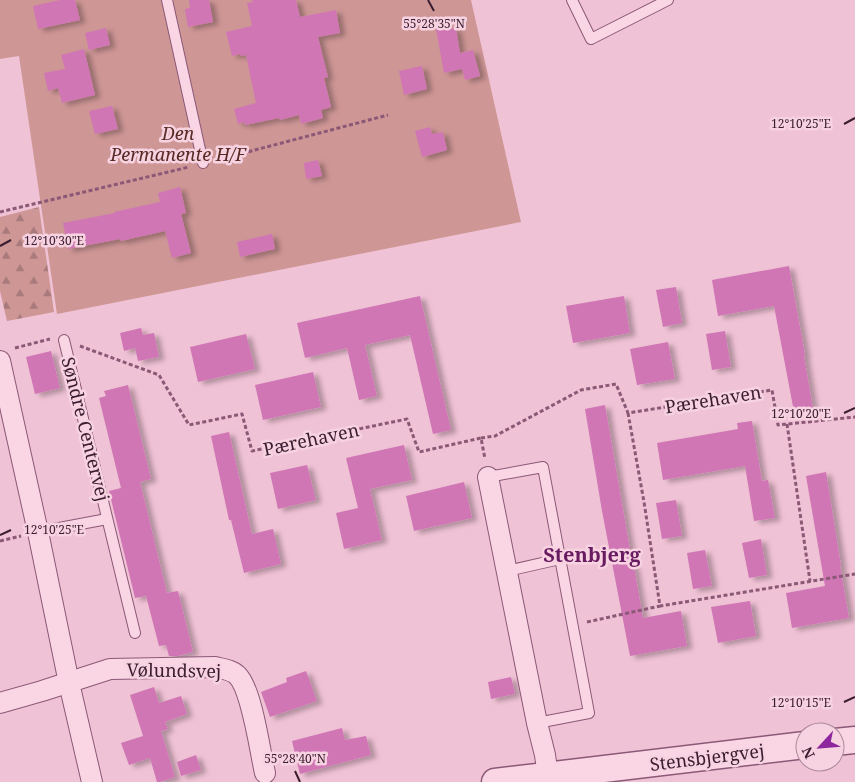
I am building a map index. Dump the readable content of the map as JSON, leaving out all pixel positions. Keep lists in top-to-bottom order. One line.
{"streets":{"street":["Vølundsvej","Stensbjergvej"],"lane":["Søndre Centervej"],"path":["Pærehaven"]},"crossings":[["Pærehaven","Søndre Centervej"]],"districts":["Stenbjerg"],"parks":["Den Permanente H/F"],"north":"bottom left","coordinates":["55°28'35\"N","12°10'25\"E","12°10'30\"E","12°10'20\"E","12°10'15\"E","55°28'40\"N"]}
